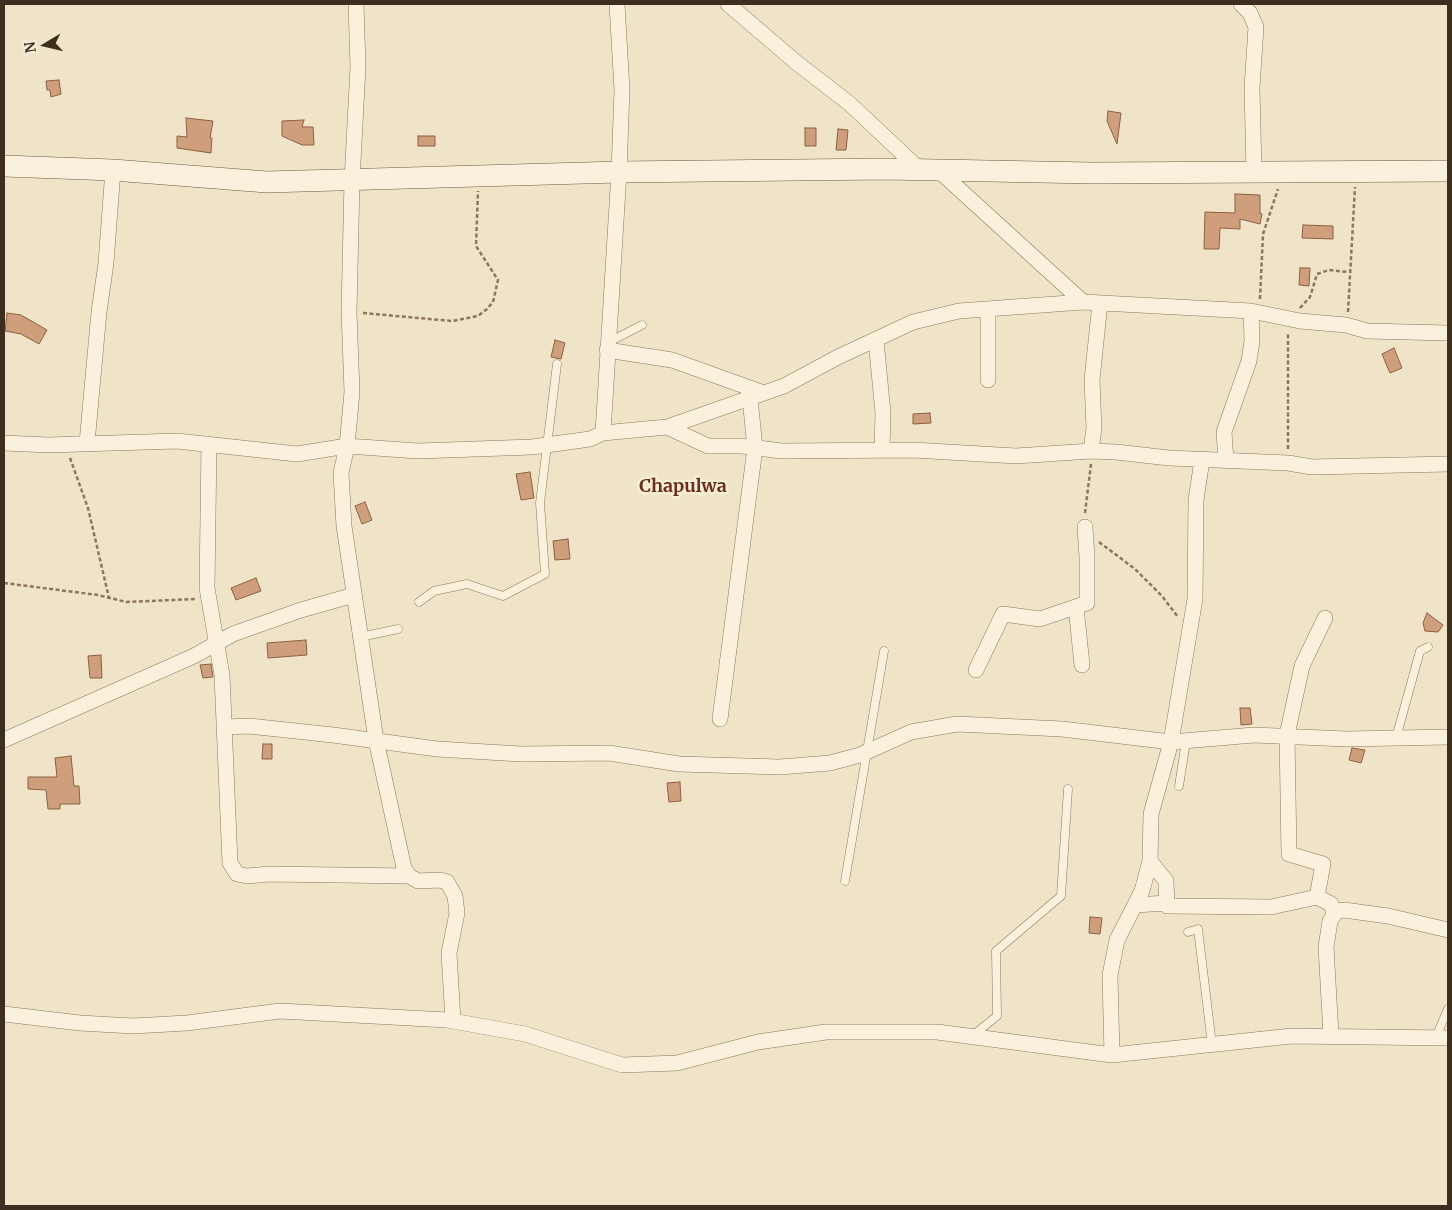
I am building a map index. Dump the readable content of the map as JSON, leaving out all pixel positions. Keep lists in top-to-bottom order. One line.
{"districts":["Chapulwa"],"north":"left"}
